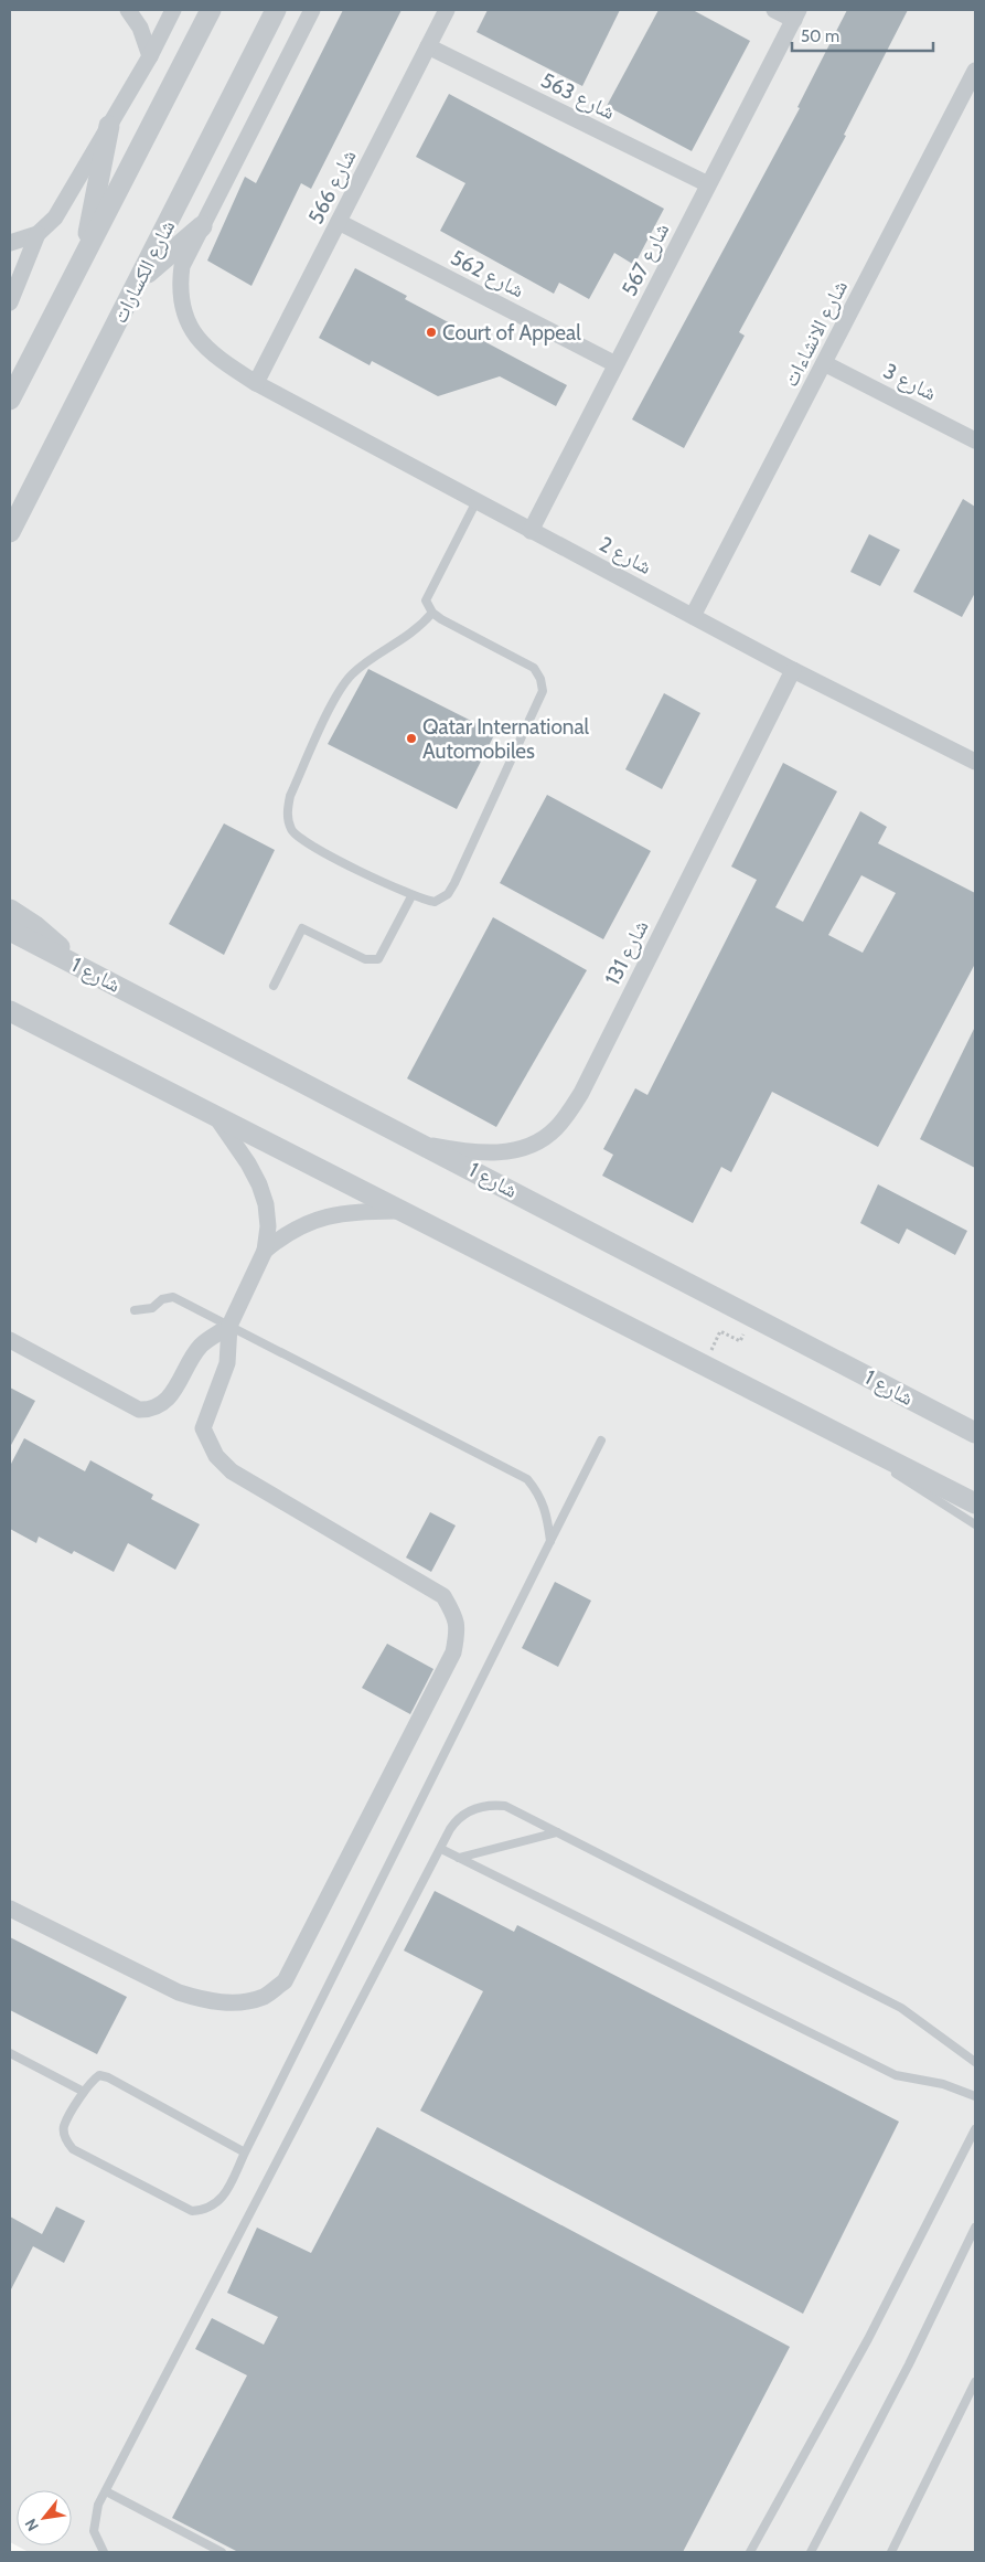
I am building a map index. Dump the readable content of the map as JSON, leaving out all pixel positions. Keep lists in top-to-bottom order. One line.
{"streets":{"street":["شارع 563","شارع 566","شارع 567","شارع الكسارات","شارع 562","شارع الانشاءات","شارع 3","شارع 2","شارع 131","شارع 1"]},"crossings":[["شارع 563","شارع 566"],["شارع 563","شارع 567"],["شارع 566","شارع الكسارات"],["شارع 566","شارع 562"],["شارع 566","شارع 2"],["شارع 567","شارع 562"],["شارع 567","شارع 2"],["شارع الكسارات","شارع 2"],["شارع الانشاءات","شارع 3"],["شارع الانشاءات","شارع 2"],["شارع 2","شارع 131"],["شارع 131","شارع 1"]],"places":["Court of Appeal","Qatar International Automobiles"],"scale_bar":"50 m","north":"bottom left"}
